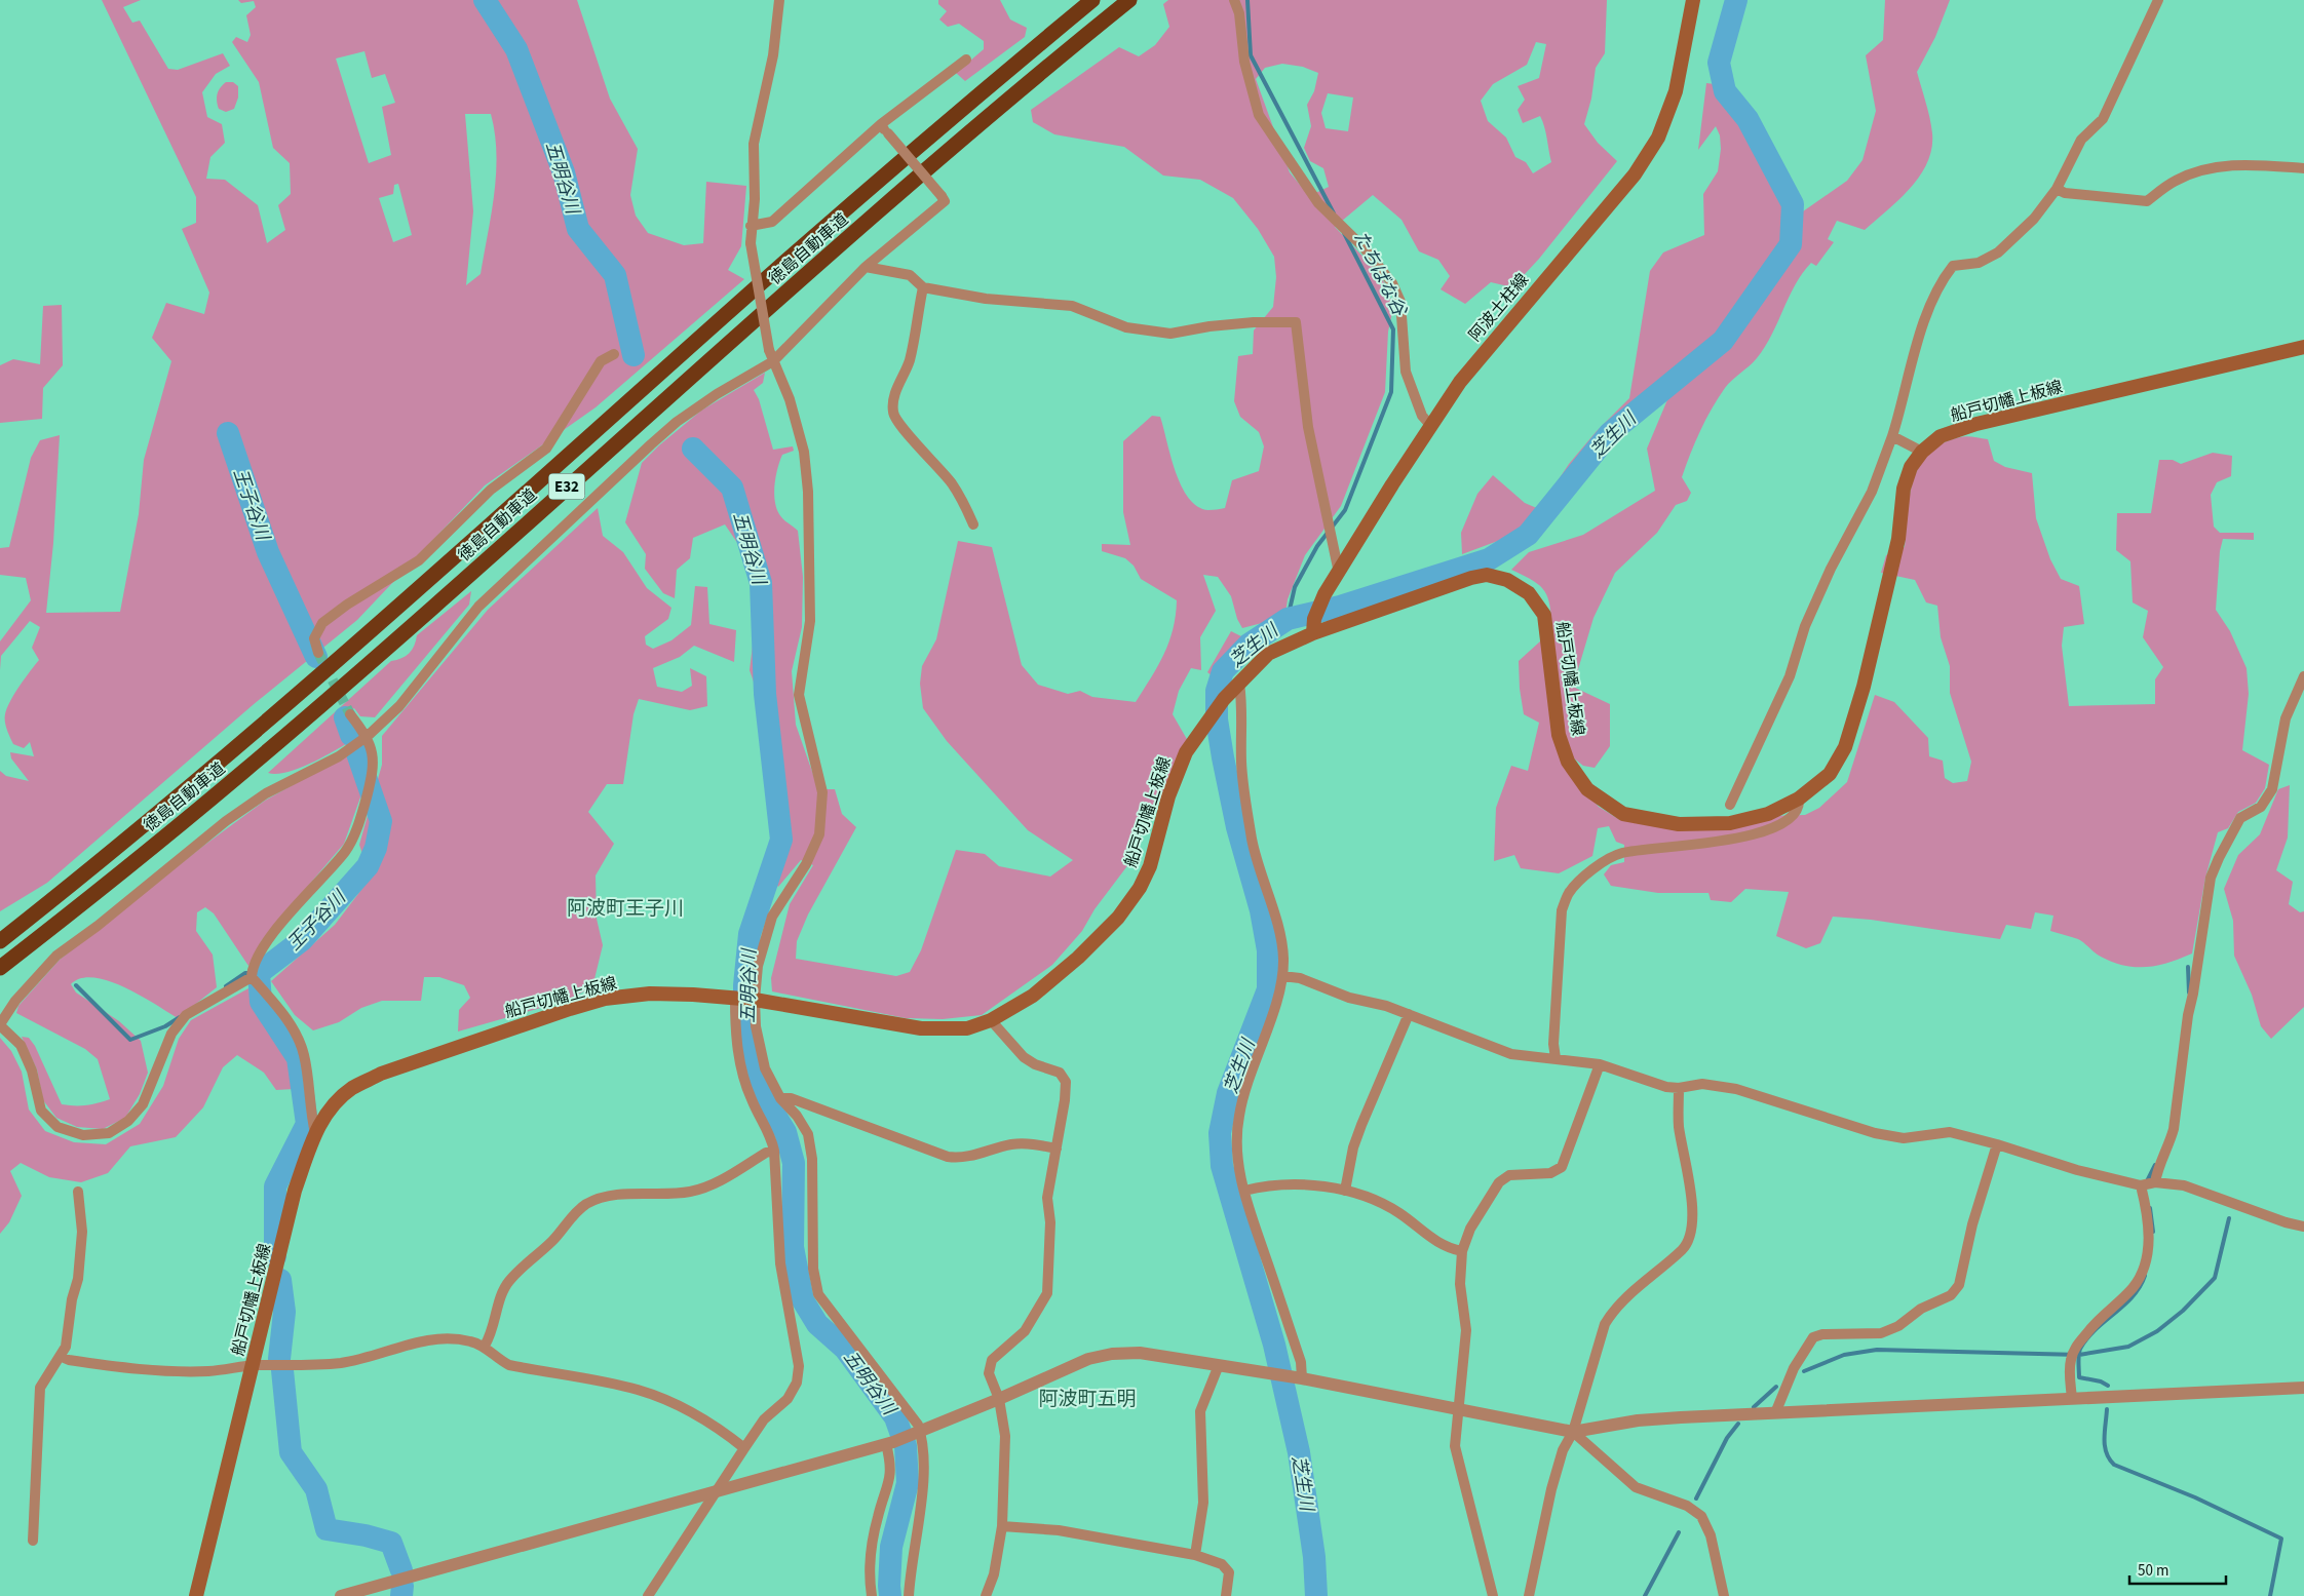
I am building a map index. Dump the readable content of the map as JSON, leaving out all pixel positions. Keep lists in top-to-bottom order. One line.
{"streets":{"highway":["徳島自動車道","E32"],"main road":["阿波土柱線","船戸切幡上板線"]},"crossings":[["阿波土柱線","船戸切幡上板線"]],"districts":["阿波町王子川","阿波町五明"],"water":["五明谷川","たちばな谷","芝生川","王子谷川"],"scale_bar":"50 m"}
